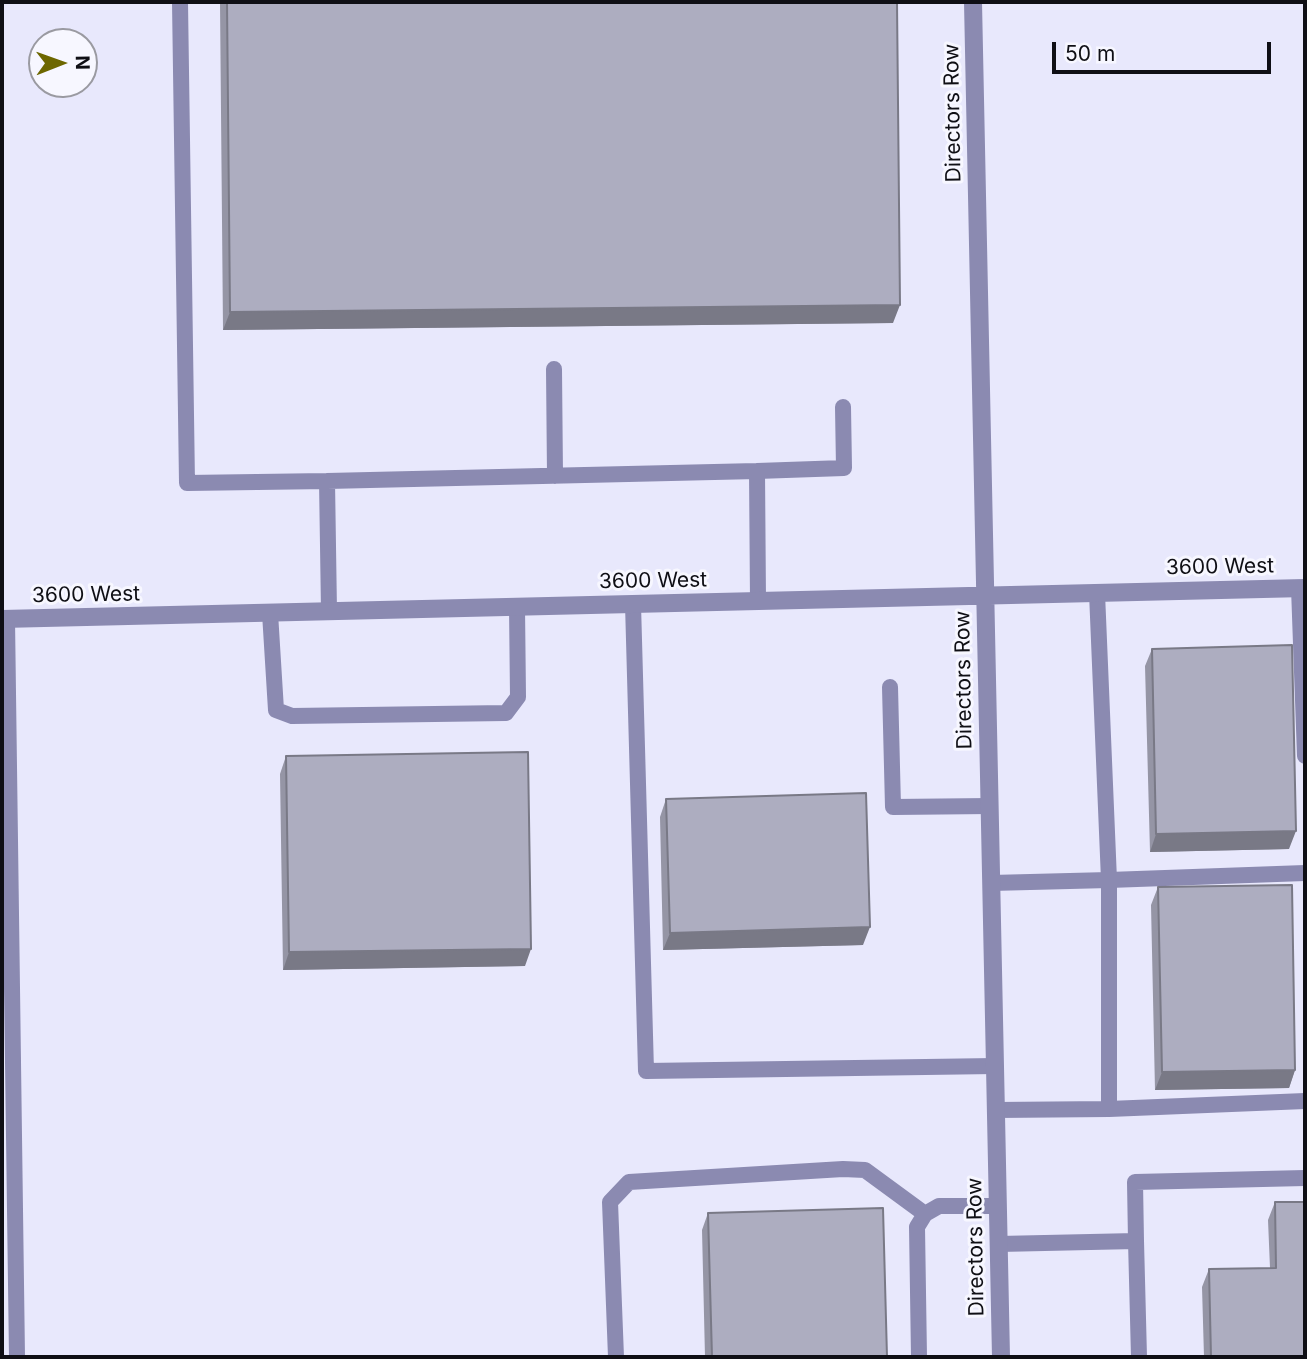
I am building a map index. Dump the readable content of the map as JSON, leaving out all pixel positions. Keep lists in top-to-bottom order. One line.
{"streets":{"street":["Directors Row","3600 West"]},"crossings":[["Directors Row","3600 West"]],"scale_bar":"50 m","north":"right"}
